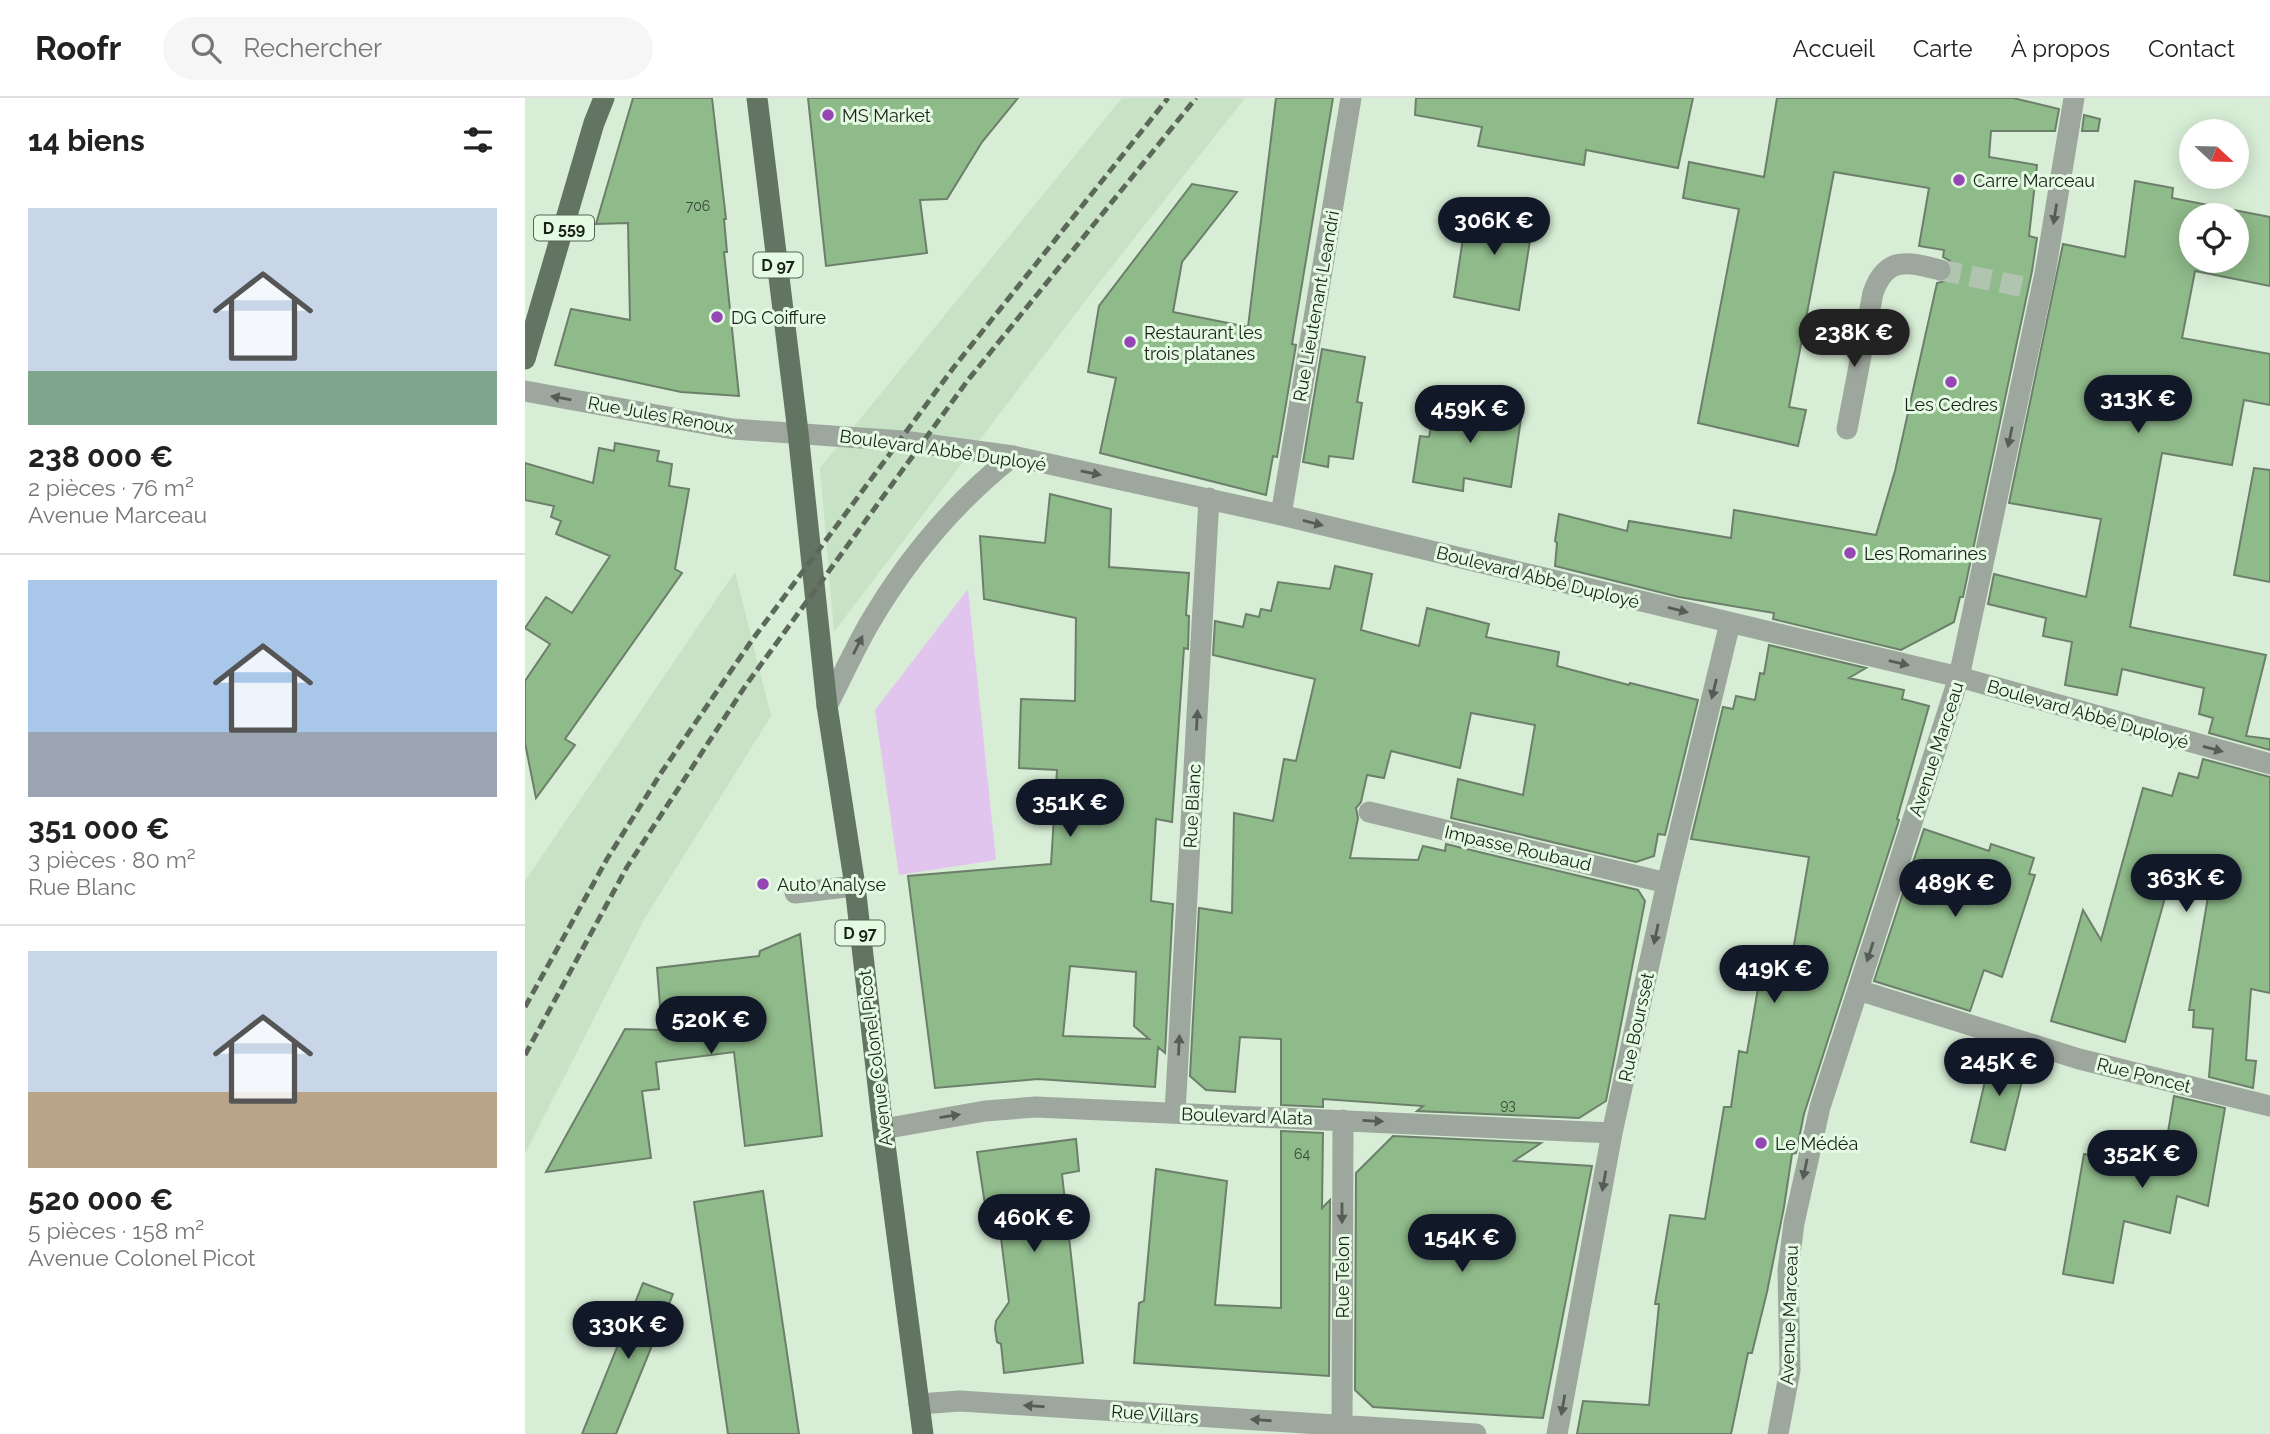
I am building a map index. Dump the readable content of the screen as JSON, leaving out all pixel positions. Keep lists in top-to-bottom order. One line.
{"streets":{"main road":["D 559","D 97","Avenue Colonel Picot"],"street":["Rue Lieutenant Leandri","Rue Jules Renoux","Boulevard Abbé Duployé","Avenue Marceau","Rue Blanc","Impasse Roubaud","Rue Boursset","Rue Poncet","Boulevard Alata","Rue Telon","Rue Villars"]},"crossings":[["D 97","Rue Jules Renoux"],["D 97","Boulevard Abbé Duployé"],["D 97","Avenue Colonel Picot"],["Rue Lieutenant Leandri","Boulevard Abbé Duployé"],["Rue Jules Renoux","Boulevard Abbé Duployé"],["Rue Jules Renoux","Avenue Colonel Picot"],["Boulevard Abbé Duployé","Avenue Marceau"],["Boulevard Abbé Duployé","Rue Blanc"],["Boulevard Abbé Duployé","Rue Boursset"],["Boulevard Abbé Duployé","Avenue Colonel Picot"],["Avenue Marceau","Rue Poncet"],["Rue Blanc","Boulevard Alata"],["Impasse Roubaud","Rue Boursset"],["Rue Boursset","Boulevard Alata"],["Avenue Colonel Picot","Boulevard Alata"],["Avenue Colonel Picot","Rue Villars"],["Boulevard Alata","Rue Telon"],["Rue Telon","Rue Villars"]],"one_way":["Rue Jules Renoux","Boulevard Abbé Duployé","Avenue Marceau","Rue Blanc","Rue Boursset","Boulevard Alata","Rue Telon","Rue Villars"],"places":["MS Market","Carre Marceau","DG Coiffure","Restaurant les trois platanes","Les Cedres","Les Romarines","Auto Analyse","Le Médéa"],"house_numbers":["706","93","64"],"north":"right","page":{"header":"Roofr","search":"Rechercher","nav":["Accueil","Carte","À propos","Contact"],"heading":"14 biens","list":[{"name":"238 000 €","note":"2 pièces · 76 m² · Avenue Marceau"},{"name":"351 000 €","note":"3 pièces · 80 m² · Rue Blanc"},{"name":"520 000 €","note":"5 pièces · 158 m² · Avenue Colonel Picot"}],"price":["306K €","238K €","313K €","459K €","351K €","363K €","489K €","419K €","520K €","245K €","352K €","460K €","154K €","330K €"]}}
